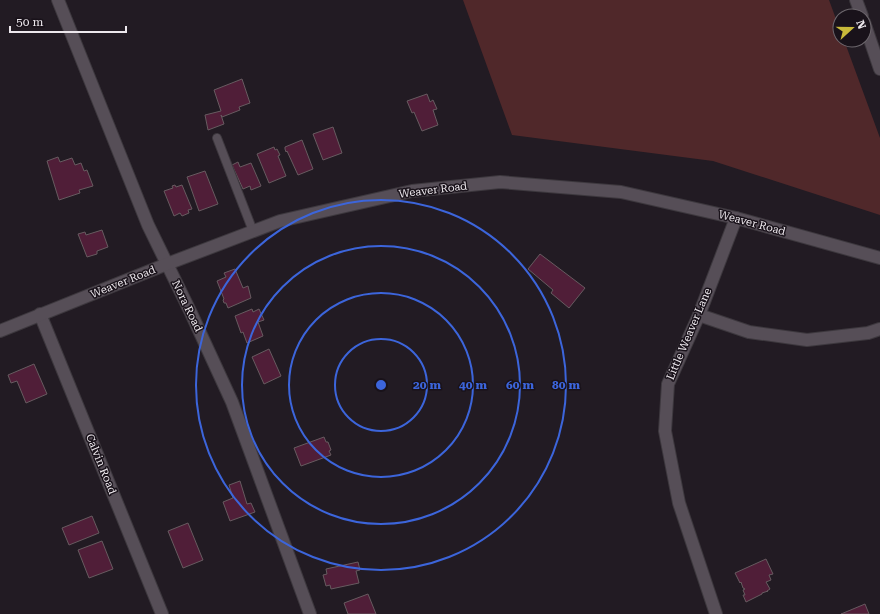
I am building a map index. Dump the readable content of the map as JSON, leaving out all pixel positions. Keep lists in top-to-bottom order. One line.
{"streets":{"street":["Weaver Road","Nora Road","Little Weaver Lane","Calvin Road"]},"crossings":[["Weaver Road","Nora Road"],["Weaver Road","Little Weaver Lane"],["Weaver Road","Calvin Road"]],"scale_bar":"50 m","north":"right","rings":["20 m","40 m","60 m","80 m"]}
